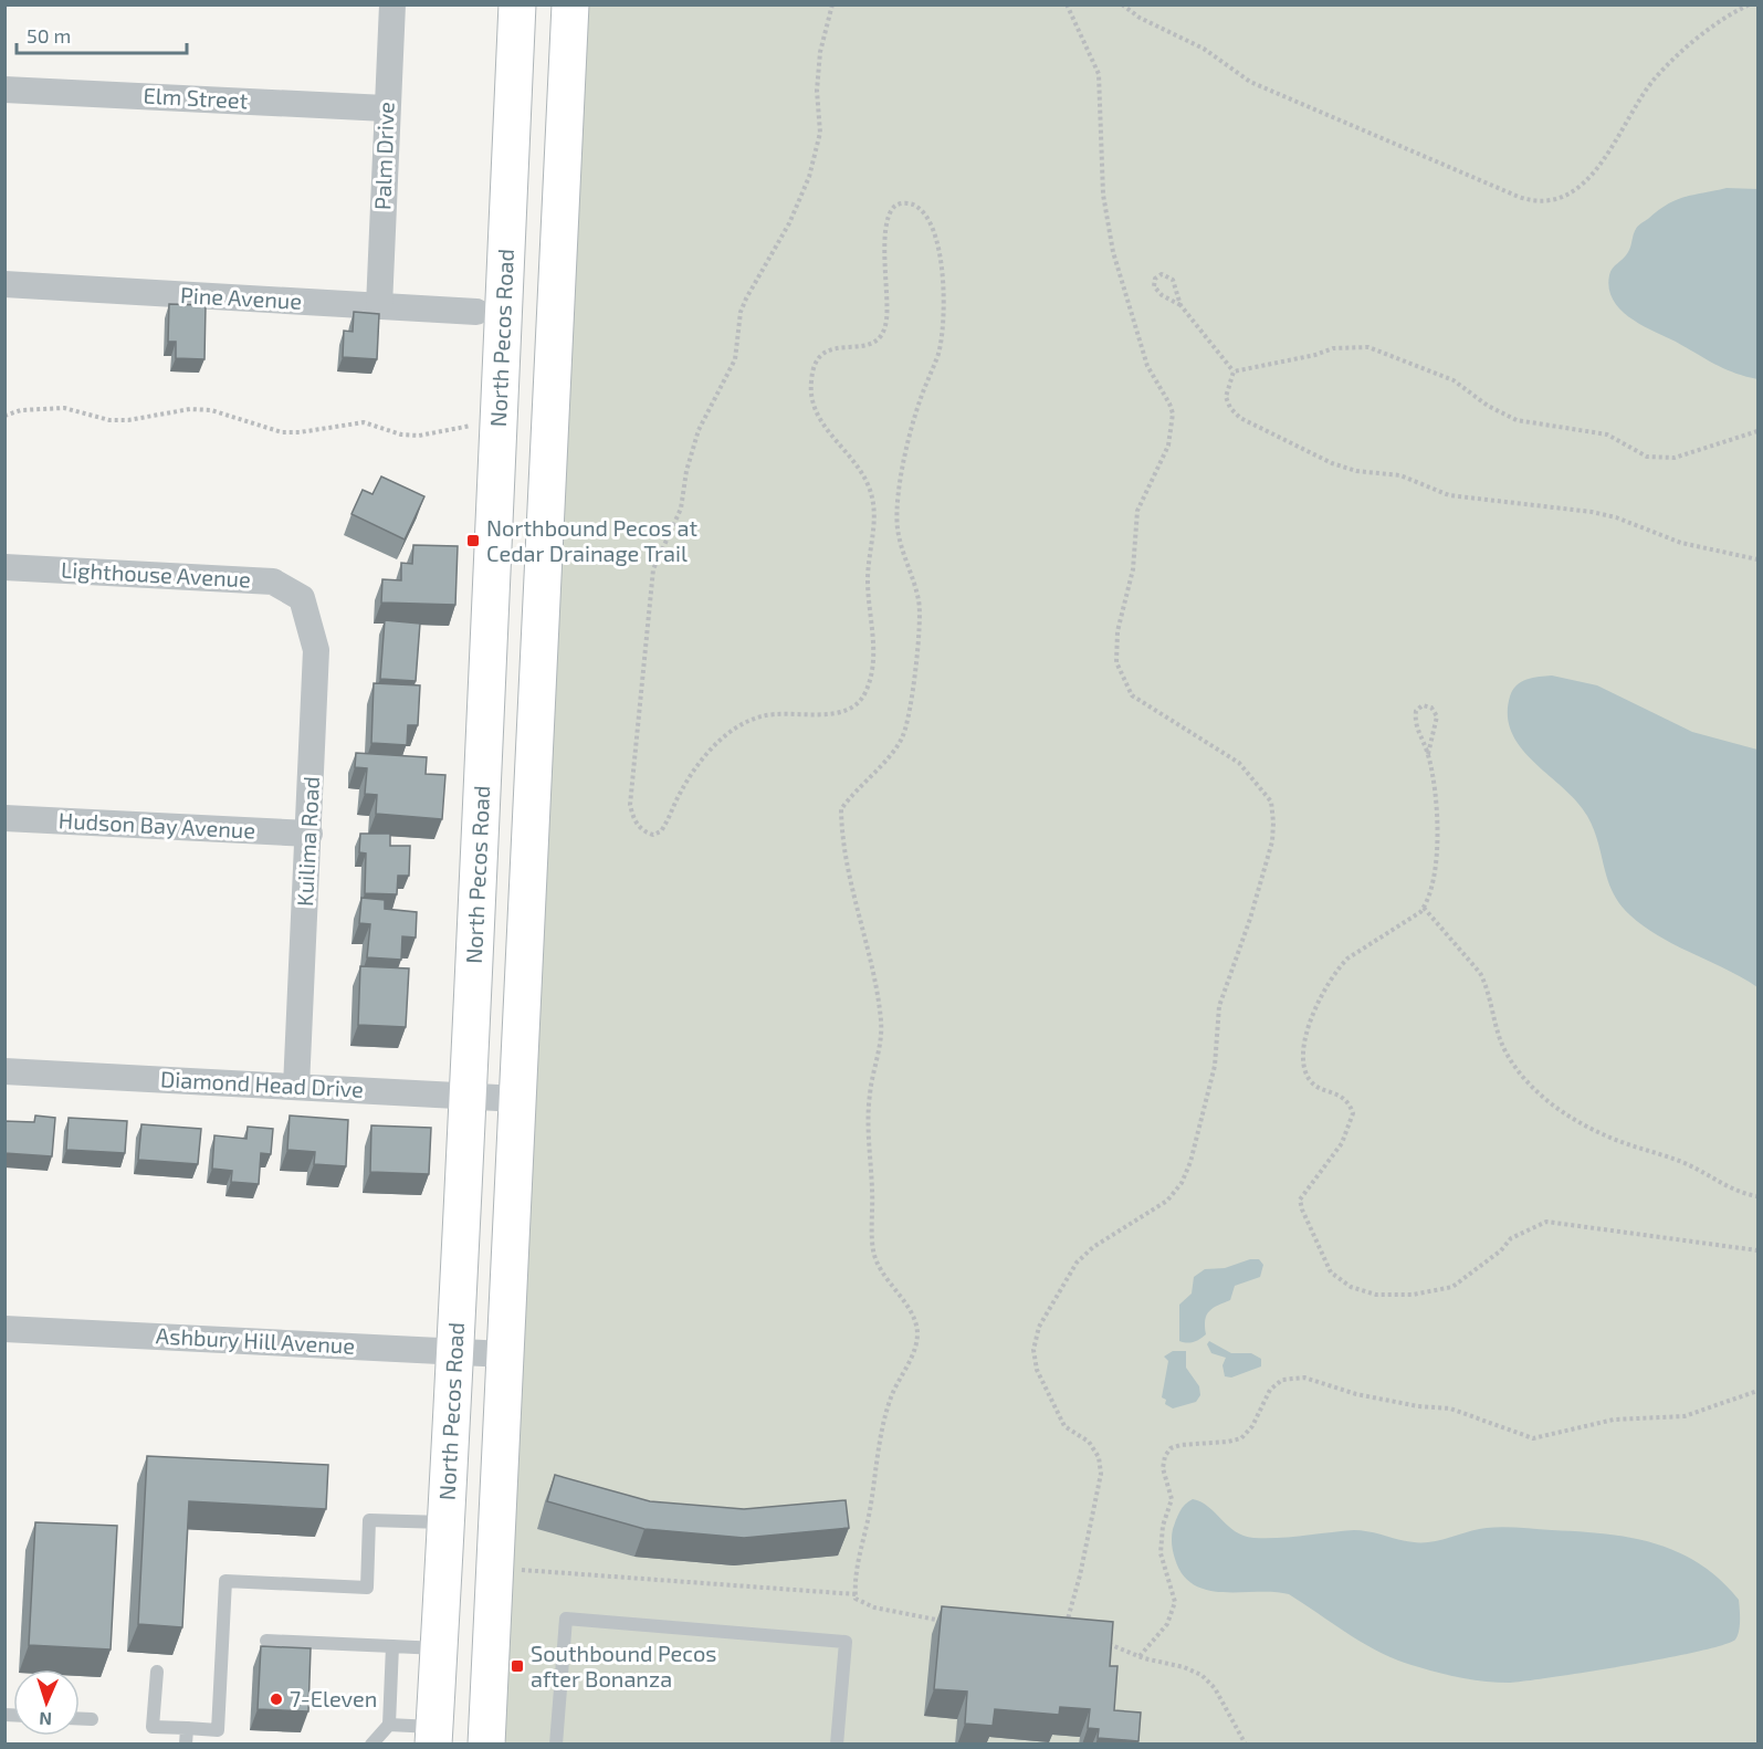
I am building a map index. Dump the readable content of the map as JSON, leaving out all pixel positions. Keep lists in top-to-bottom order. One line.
{"streets":{"main road":["North Pecos Road"],"street":["Elm Street","Palm Drive","Pine Avenue","Lighthouse Avenue","Hudson Bay Avenue","Kuilima Road","Diamond Head Drive","Ashbury Hill Avenue"]},"crossings":[["Elm Street","Palm Drive"],["Palm Drive","Pine Avenue"],["North Pecos Road","Diamond Head Drive"],["North Pecos Road","Ashbury Hill Avenue"],["Lighthouse Avenue","Kuilima Road"],["Hudson Bay Avenue","Kuilima Road"],["Kuilima Road","Diamond Head Drive"]],"places":{"transit":["Northbound Pecos at Cedar Drainage Trail","Southbound Pecos after Bonanza"],"other":["7-Eleven"]},"scale_bar":"50 m","north":"bottom"}
